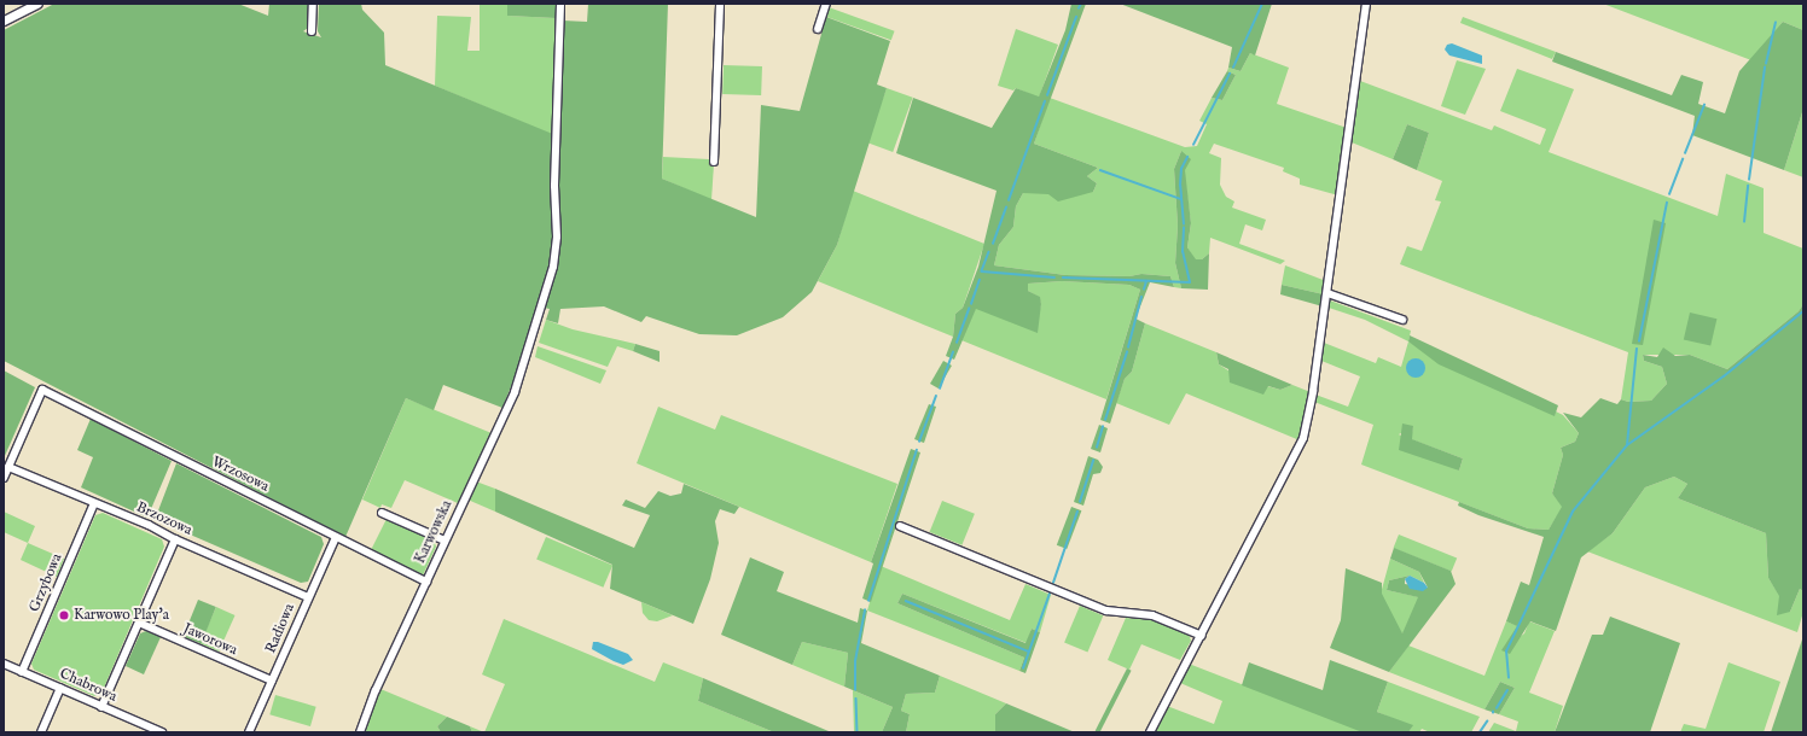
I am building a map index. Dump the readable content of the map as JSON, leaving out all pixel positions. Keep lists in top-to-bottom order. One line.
{"streets":{"street":["Wrzosowa","Brzozowa","Karwowska","Grzybowa","Radiowa","Jaworowa","Chabrowa"]},"crossings":[["Wrzosowa","Brzozowa"],["Wrzosowa","Karwowska"],["Wrzosowa","Radiowa"],["Brzozowa","Grzybowa"],["Brzozowa","Radiowa"],["Grzybowa","Chabrowa"],["Radiowa","Jaworowa"]],"places":["Karwowo Play'a"]}
